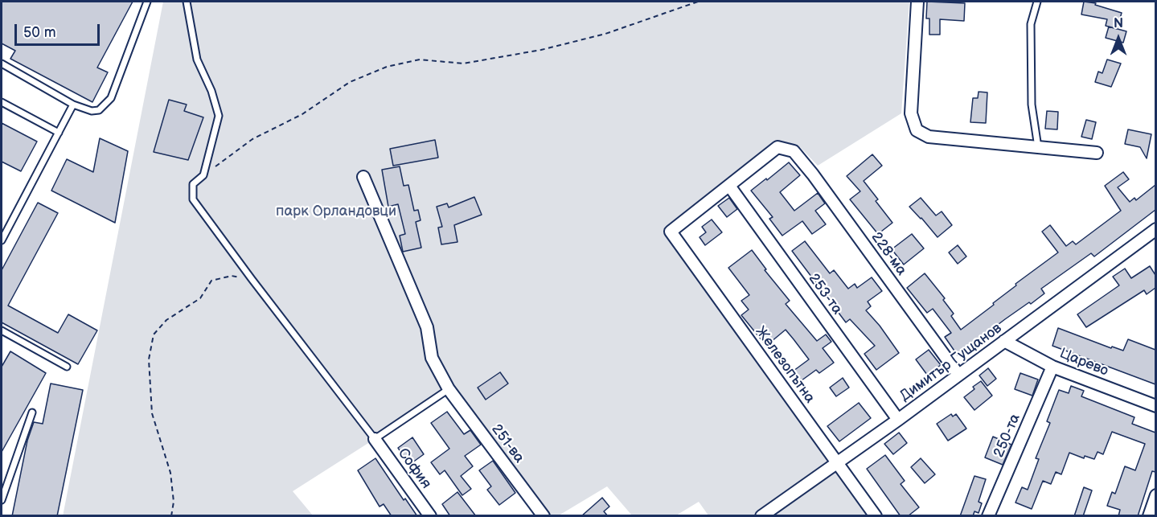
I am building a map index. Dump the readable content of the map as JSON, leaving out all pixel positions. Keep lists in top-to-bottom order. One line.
{"streets":{"street":["228-ма","253-та","Димитър Гущанов","Царево","Железопътна","250-та","251-ва","София"]},"crossings":[["228-ма","253-та"],["228-ма","Димитър Гущанов"],["228-ма","Железопътна"],["253-та","Димитър Гущанов"],["253-та","Железопътна"],["Димитър Гущанов","Царево"],["Димитър Гущанов","Железопътна"],["Царево","250-та"]],"parks":["парк Орландовци"],"scale_bar":"50 m","north":"top"}
